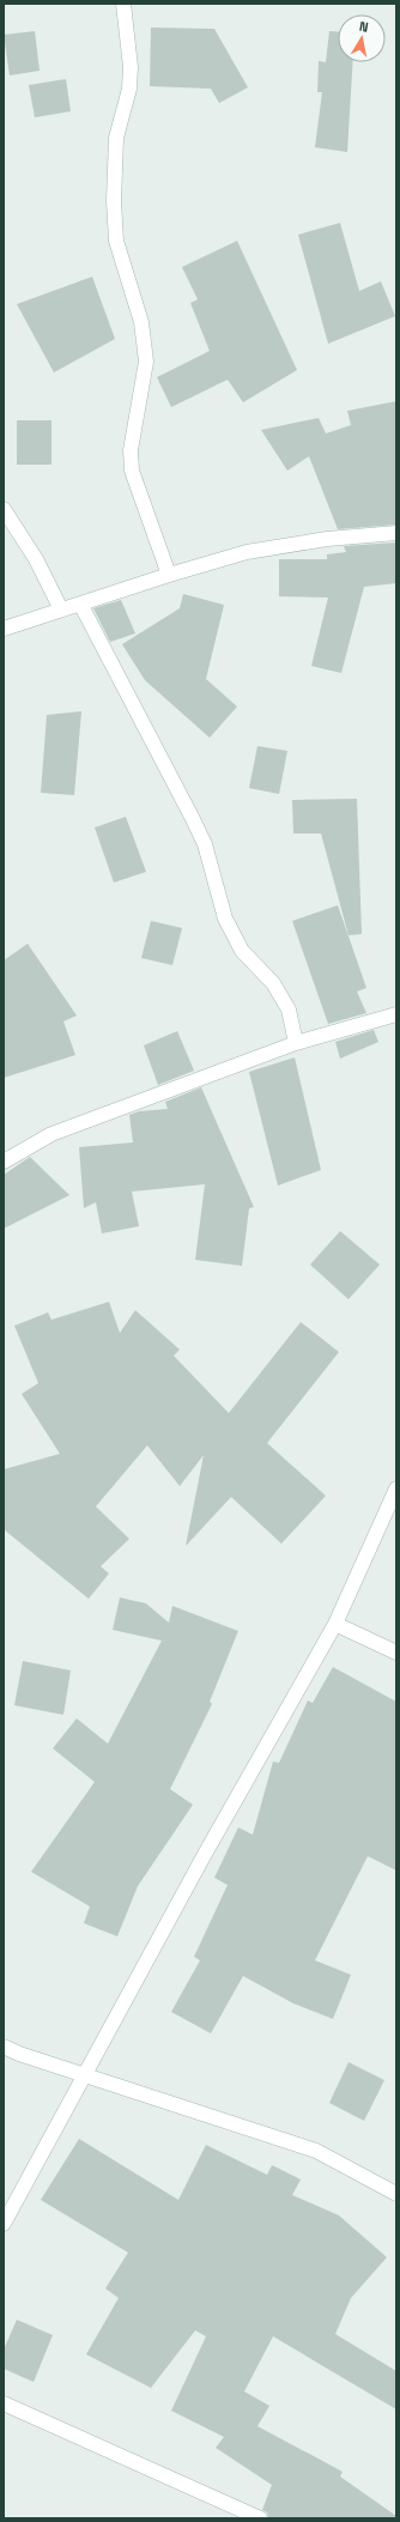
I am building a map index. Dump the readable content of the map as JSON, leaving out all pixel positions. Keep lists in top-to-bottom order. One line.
{"north":"top"}
